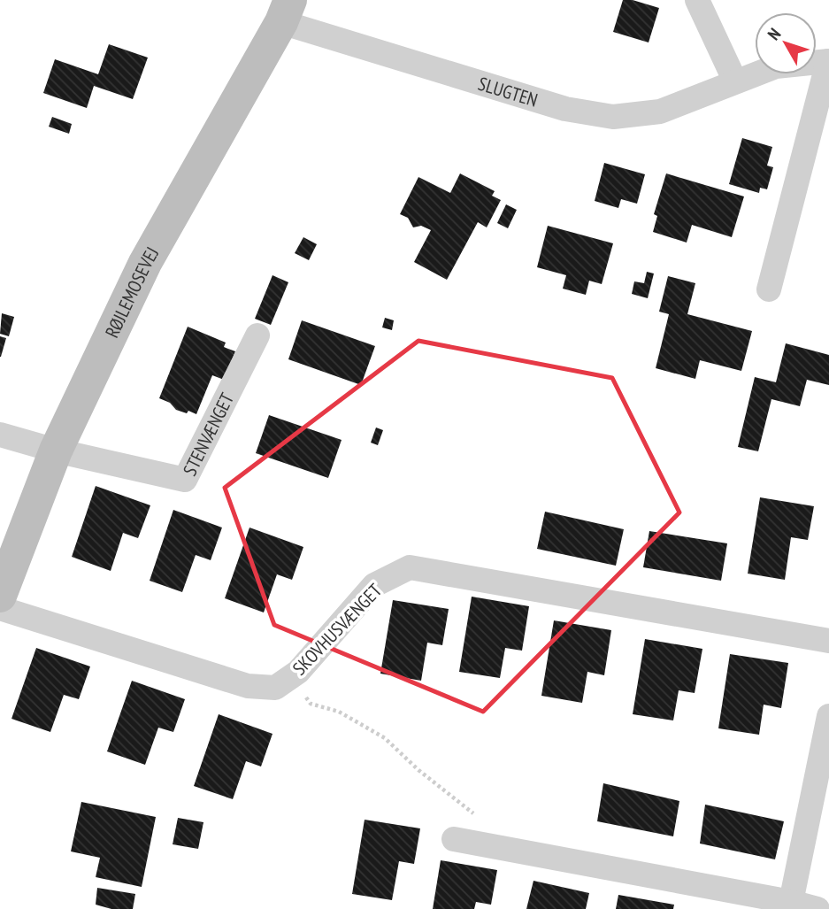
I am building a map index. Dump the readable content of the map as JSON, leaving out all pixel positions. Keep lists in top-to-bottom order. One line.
{"streets":{"street":["SLUGTEN","RØJLEMOSEVEJ","STENVÆNGET","SKOVHUSVÆNGET"]},"crossings":[["SLUGTEN","RØJLEMOSEVEJ"],["RØJLEMOSEVEJ","STENVÆNGET"]],"north":"top left"}
